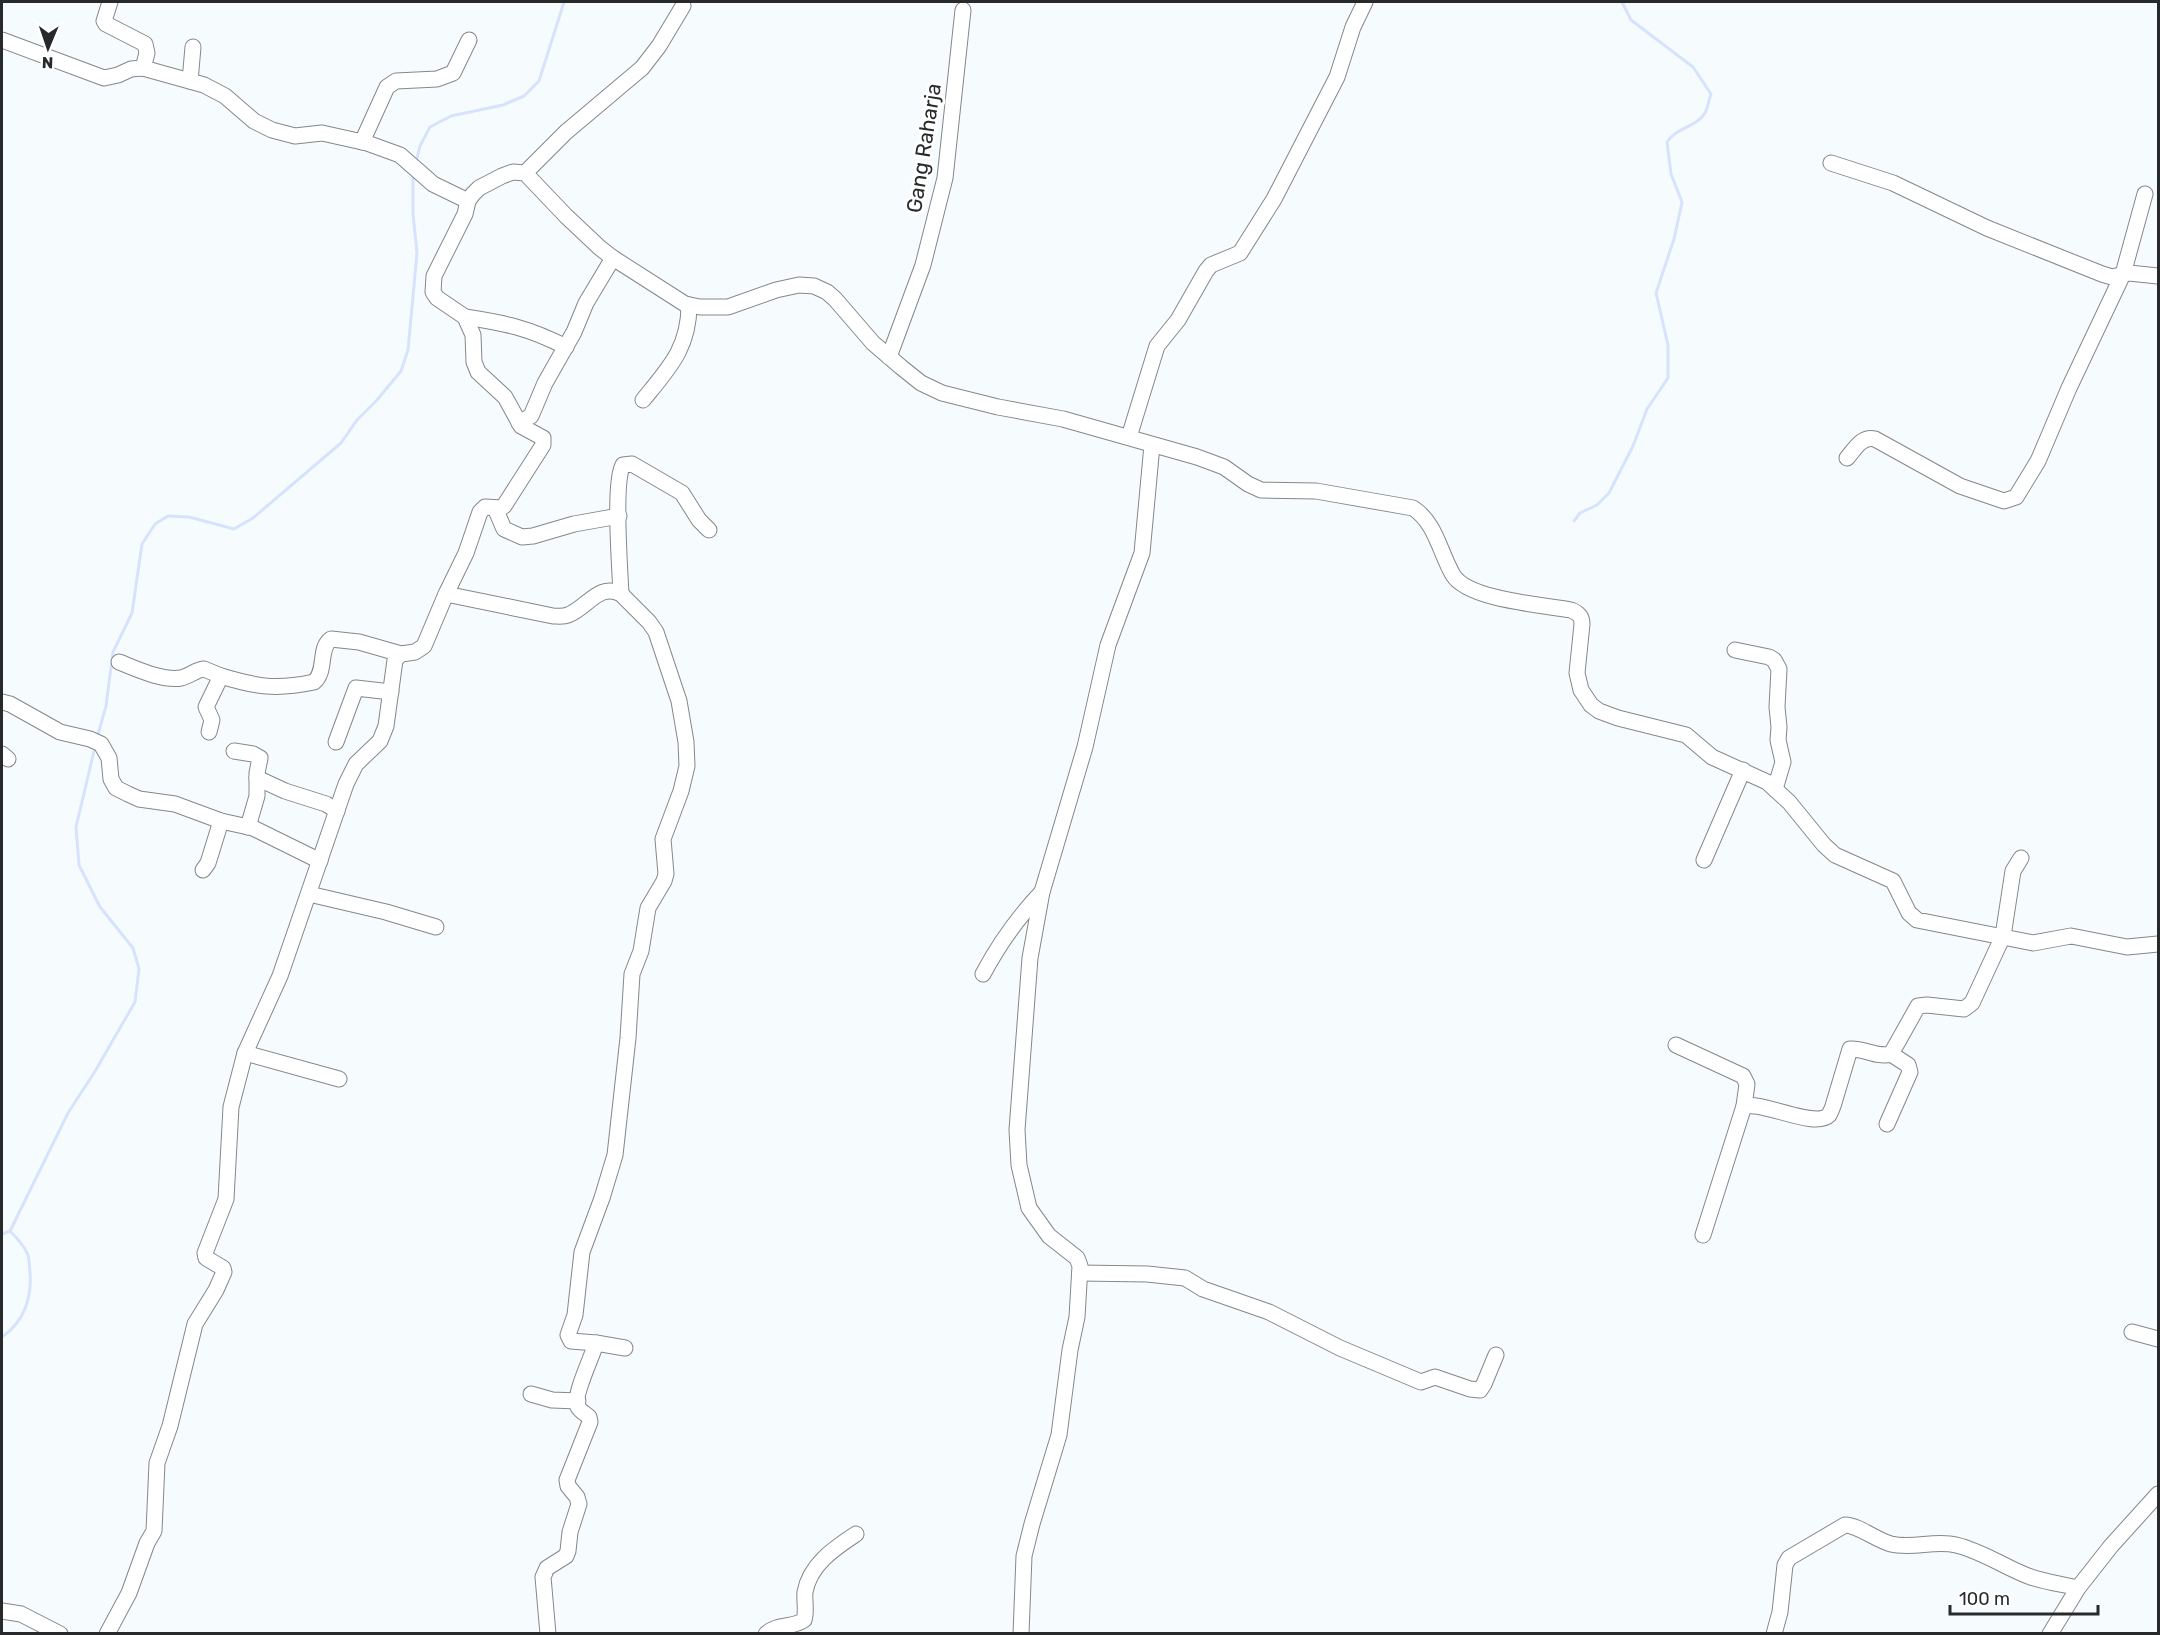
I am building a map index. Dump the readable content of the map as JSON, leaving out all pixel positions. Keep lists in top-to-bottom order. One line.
{"streets":{"street":["Gang Raharja"]},"scale_bar":"100 m","north":"bottom"}
